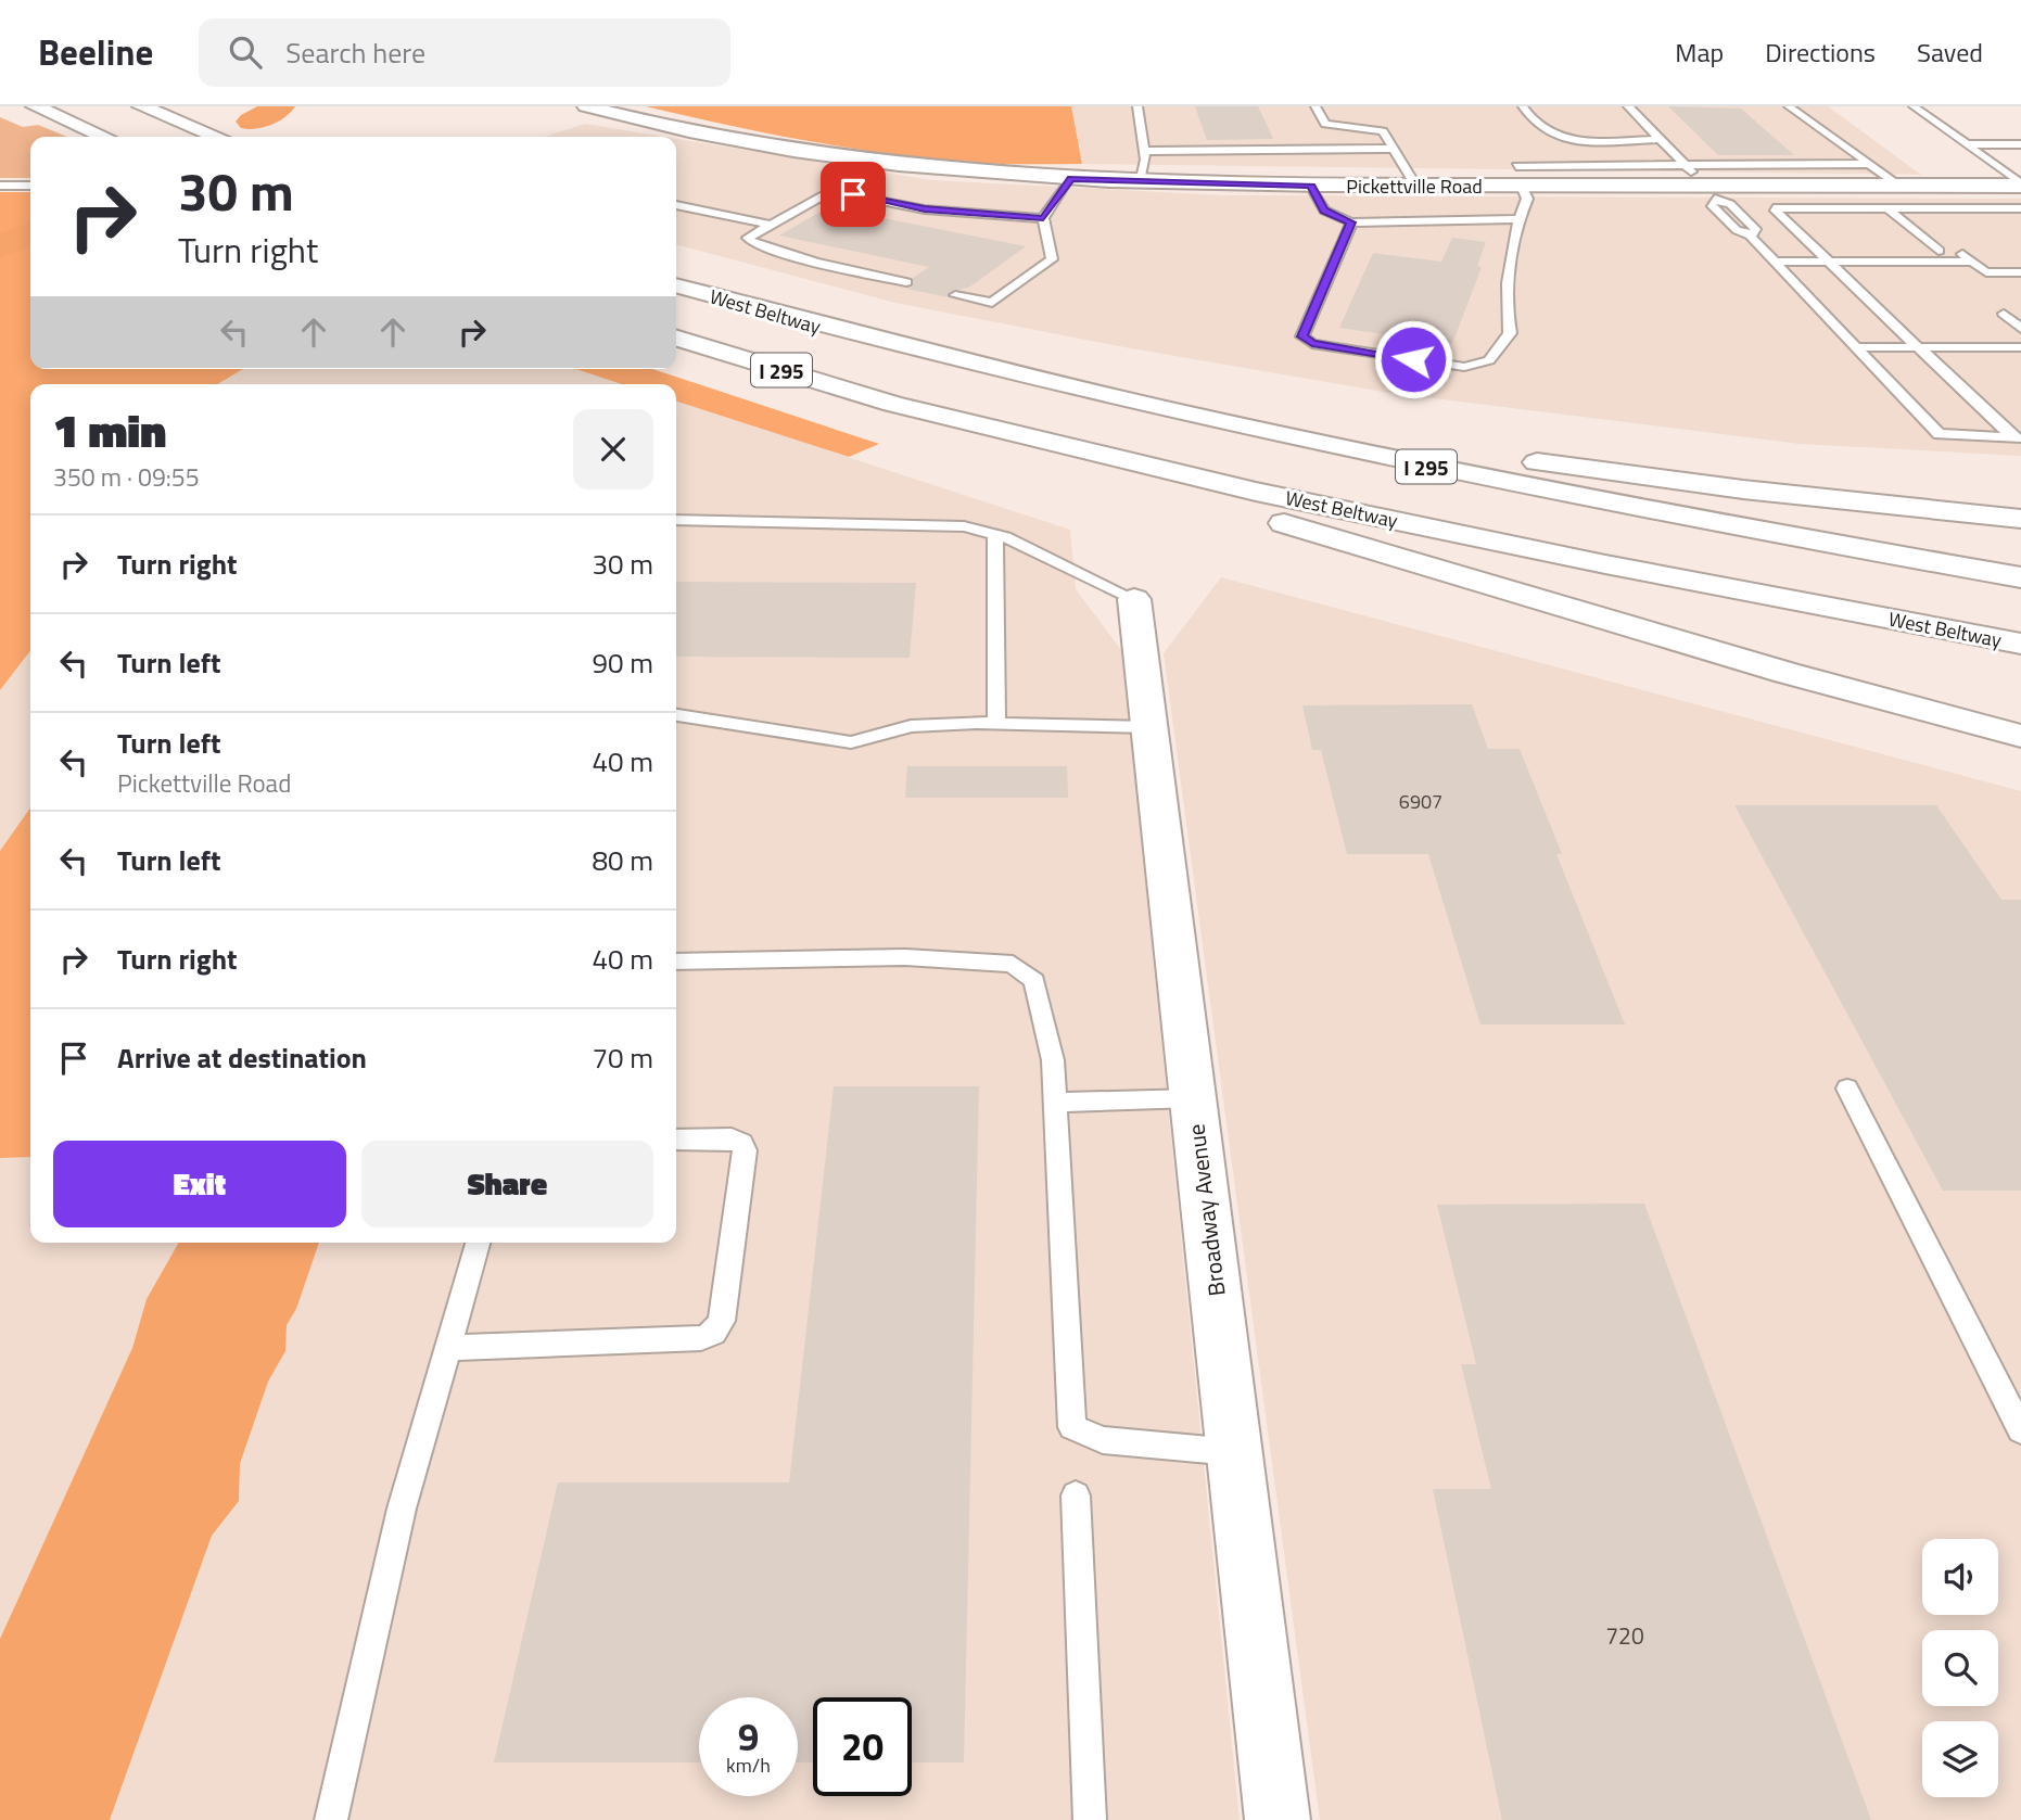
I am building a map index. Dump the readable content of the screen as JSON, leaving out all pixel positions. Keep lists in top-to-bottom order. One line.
{"streets":{"main road":["Pickettville Road","West Beltway","I 295","Broadway Avenue"]},"house_numbers":["6907","720"],"page":{"header":"Beeline","search":"Search here","nav":["Map","Directions","Saved"],"turn":["30 m","Turn right"],"heading":["1 min","350 m · 09:55"],"list":[{"name":"Turn right","value":"30 m"},{"name":"Turn left","value":"90 m"},{"name":"Turn left","note":"Pickettville Road","value":"40 m"},{"name":"Turn left","value":"80 m"},{"name":"Turn right","value":"40 m"},{"name":"Arrive at destination","value":"70 m"}],"buttons":["Exit","Share"],"speed":"9 km/h","limit":"20"}}
